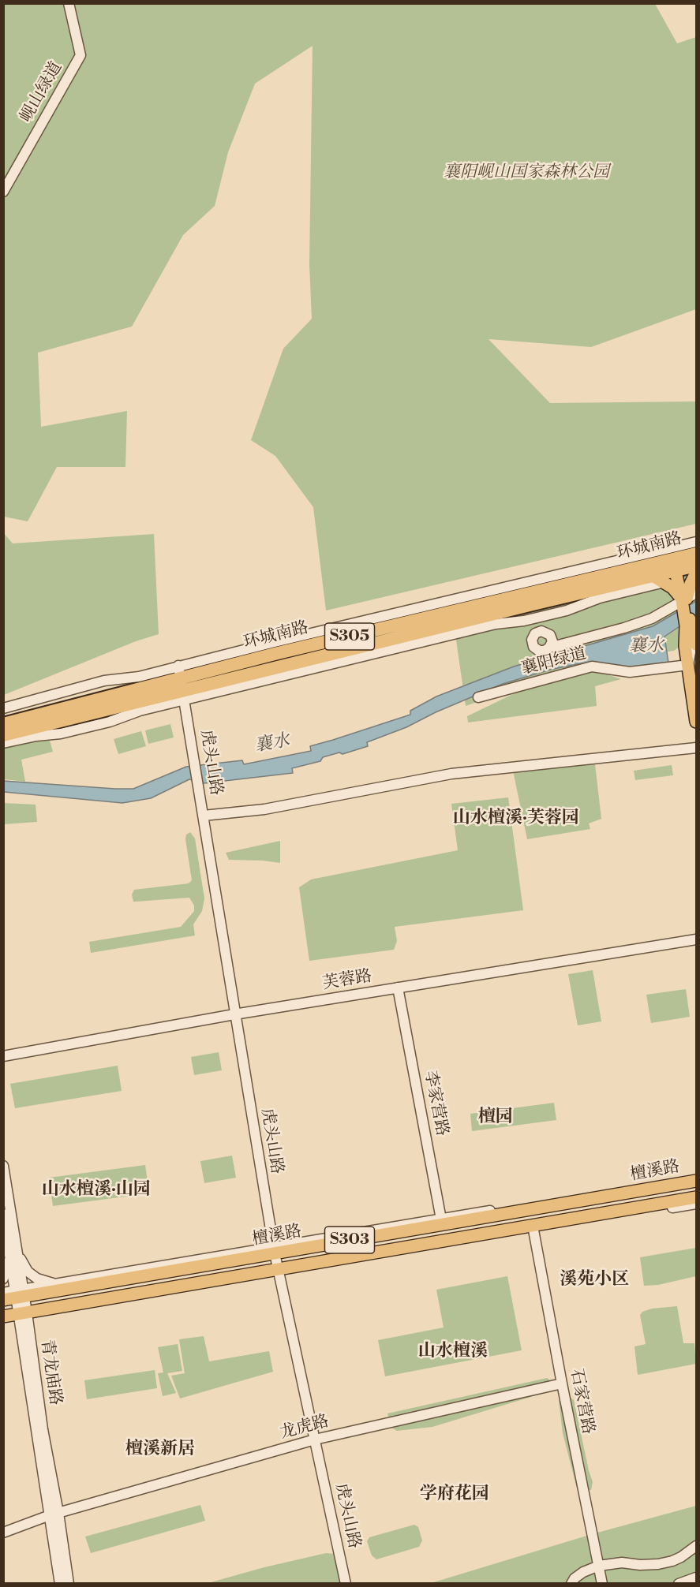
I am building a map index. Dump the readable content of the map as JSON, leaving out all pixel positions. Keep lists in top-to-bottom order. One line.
{"streets":{"highway":["环城南路","S305"],"main road":["檀溪路","S303"],"street":["岘山绿道","襄阳绿道","虎头山路","芙蓉路","李家营路","青龙庙路","石家营路","龙虎路"]},"crossings":[["环城南路","虎头山路"],["虎头山路","芙蓉路"],["虎头山路","檀溪路"],["虎头山路","龙虎路"],["芙蓉路","李家营路"],["李家营路","檀溪路"],["檀溪路","青龙庙路"],["檀溪路","石家营路"],["青龙庙路","龙虎路"],["石家营路","龙虎路"]],"districts":["山水檀溪·芙蓉园","檀园","山水檀溪·山园","溪苑小区","山水檀溪","檀溪新居","学府花园"],"water":["襄水"],"parks":["襄阳岘山国家森林公园"]}
